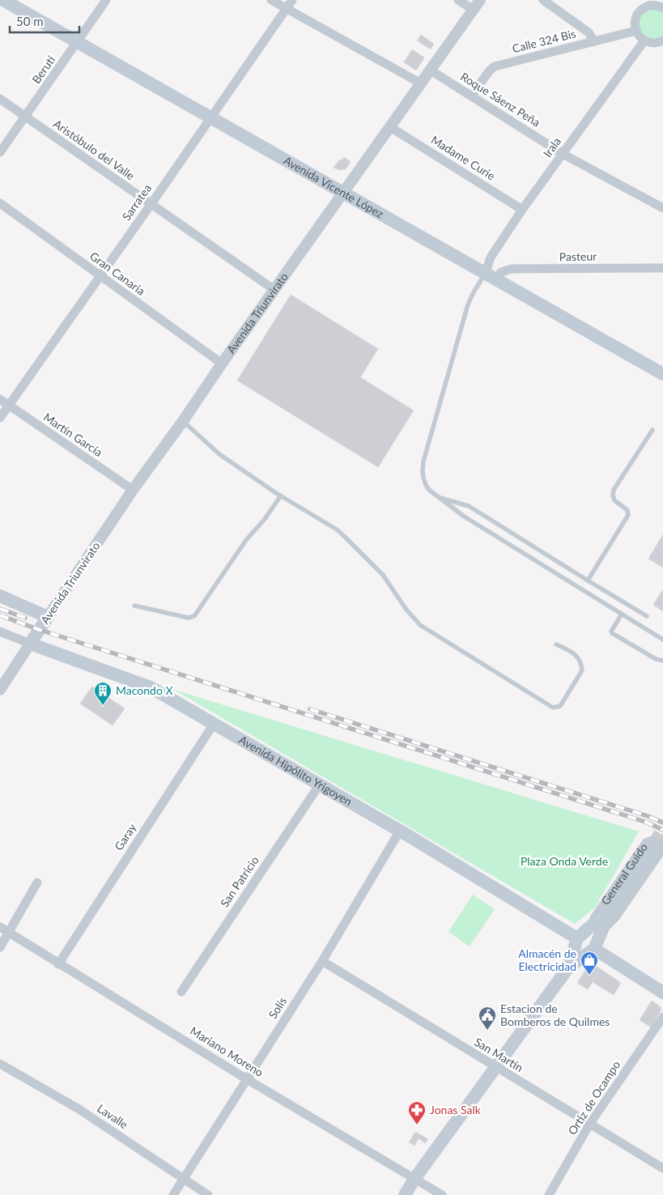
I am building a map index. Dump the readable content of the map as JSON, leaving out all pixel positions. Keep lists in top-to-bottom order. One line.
{"streets":{"main road":["Avenida Vicente López","Avenida Triunvirato","Avenida Hipólito Yrigoyen","General Guido"],"street":["Calle 324 Bis","Beruti","Roque Sáenz Peña","Irala","Aristóbulo del Valle","Madame Curie","Sarratea","Pasteur","Gran Canaria","Martín García","Garay","San Patricio","Solís","Mariano Moreno","San Martín","Ortiz de Ocampo","Lavalle"]},"crossings":[["Calle 324 Bis","Roque Sáenz Peña"],["Beruti","Aristóbulo del Valle"],["Beruti","Avenida Vicente López"],["Roque Sáenz Peña","Irala"],["Roque Sáenz Peña","Avenida Triunvirato"],["Irala","Madame Curie"],["Irala","Avenida Vicente López"],["Irala","Pasteur"],["Aristóbulo del Valle","Sarratea"],["Aristóbulo del Valle","Avenida Triunvirato"],["Madame Curie","Avenida Triunvirato"],["Avenida Vicente López","Sarratea"],["Avenida Vicente López","Pasteur"],["Avenida Vicente López","Avenida Triunvirato"],["Sarratea","Gran Canaria"],["Sarratea","Martín García"],["Gran Canaria","Avenida Triunvirato"],["Avenida Triunvirato","Martín García"],["Avenida Triunvirato","Avenida Hipólito Yrigoyen"],["Avenida Hipólito Yrigoyen","Garay"],["Avenida Hipólito Yrigoyen","General Guido"],["Avenida Hipólito Yrigoyen","San Patricio"],["Avenida Hipólito Yrigoyen","Solís"],["Garay","Mariano Moreno"],["Solís","Mariano Moreno"],["Solís","San Martín"],["Solís","Lavalle"],["San Martín","Ortiz de Ocampo"]],"parks":["Plaza Onda Verde"],"places":{"building":["Macondo X"],"shop":["Almacén de Electricidad"],"public building":["Estacion de Bomberos de Quilmes"],"pharmacy":["Jonas Salk"]},"scale_bar":"50 m"}
